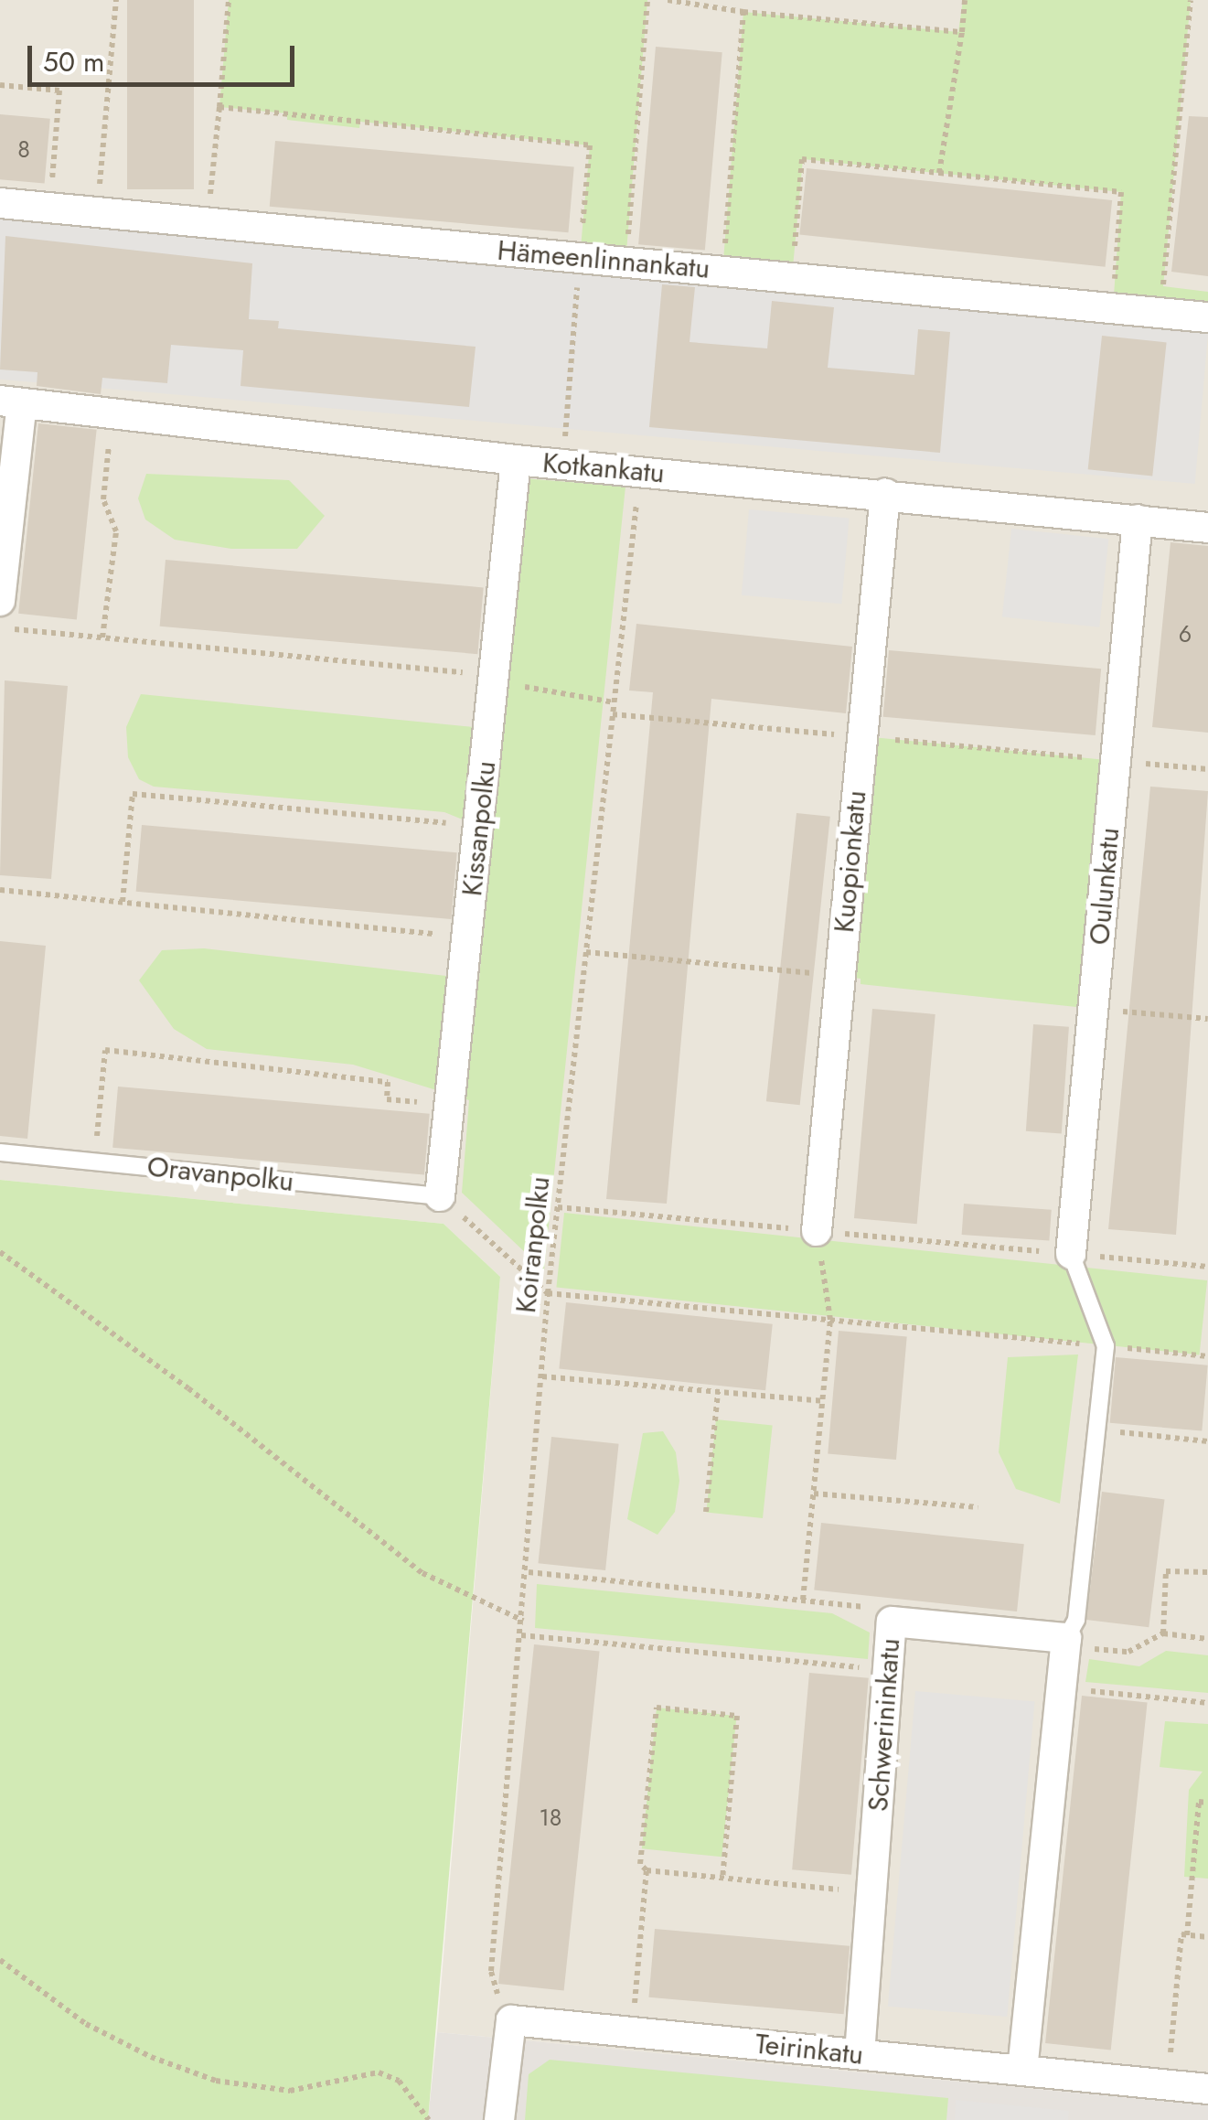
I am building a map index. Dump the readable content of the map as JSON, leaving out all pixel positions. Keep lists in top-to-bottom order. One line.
{"streets":{"street":["Hämeenlinnankatu","Kotkankatu","Kissanpolku","Kuopionkatu","Oulunkatu","Schwerininkatu","Teirinkatu"],"lane":["Oravanpolku"],"path":["Koiranpolku"]},"crossings":[["Kotkankatu","Kissanpolku"],["Kotkankatu","Kuopionkatu"],["Kotkankatu","Oulunkatu"],["Kotkankatu","Koiranpolku"],["Kissanpolku","Oravanpolku"],["Koiranpolku","Teirinkatu"],["Schwerininkatu","Teirinkatu"]],"house_numbers":["8","6","18"],"scale_bar":"50 m"}
